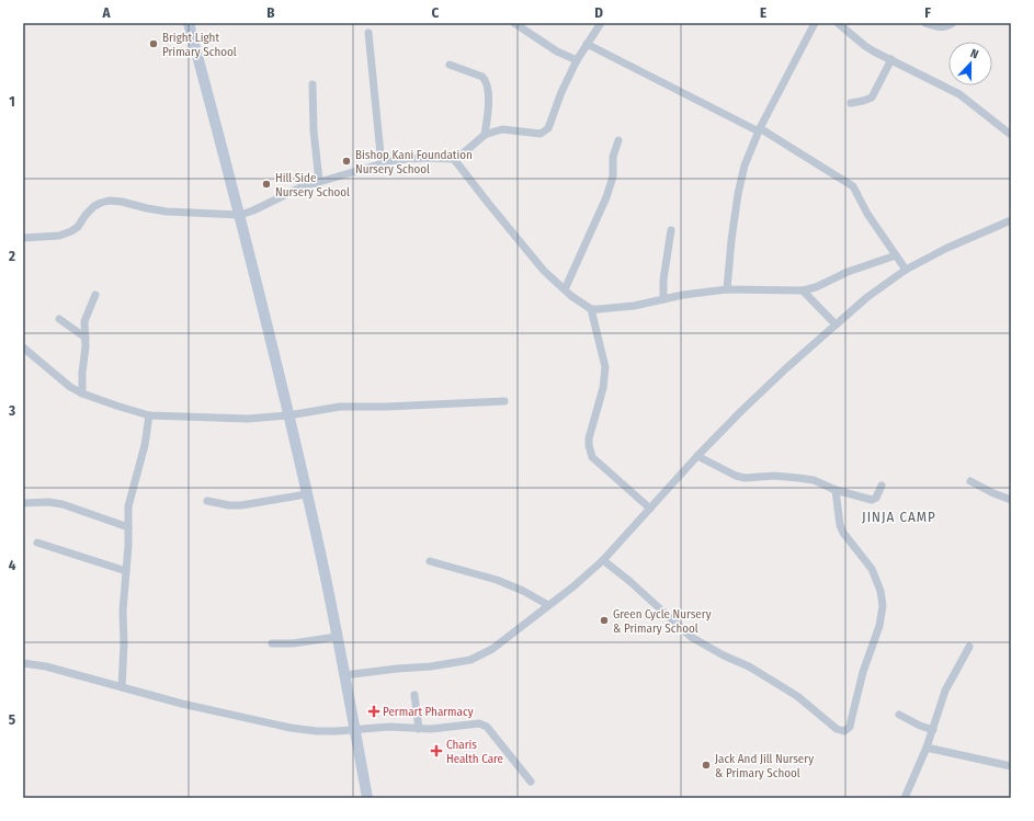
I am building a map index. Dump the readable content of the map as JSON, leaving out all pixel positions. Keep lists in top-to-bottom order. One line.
{"districts":["JINJA CAMP"],"places":{"other":["Bright Light Primary School","Bishop Kani Foundation Nursery School","Hill Side Nursery School","Green Cycle Nursery & Primary School","Jack And Jill Nursery & Primary School"],"health":["Permart Pharmacy","Charis Health Care"]},"north":"top","grid":{"columns":["A","B","C","D","E","F"],"rows":["1","2","3","4","5"]}}
